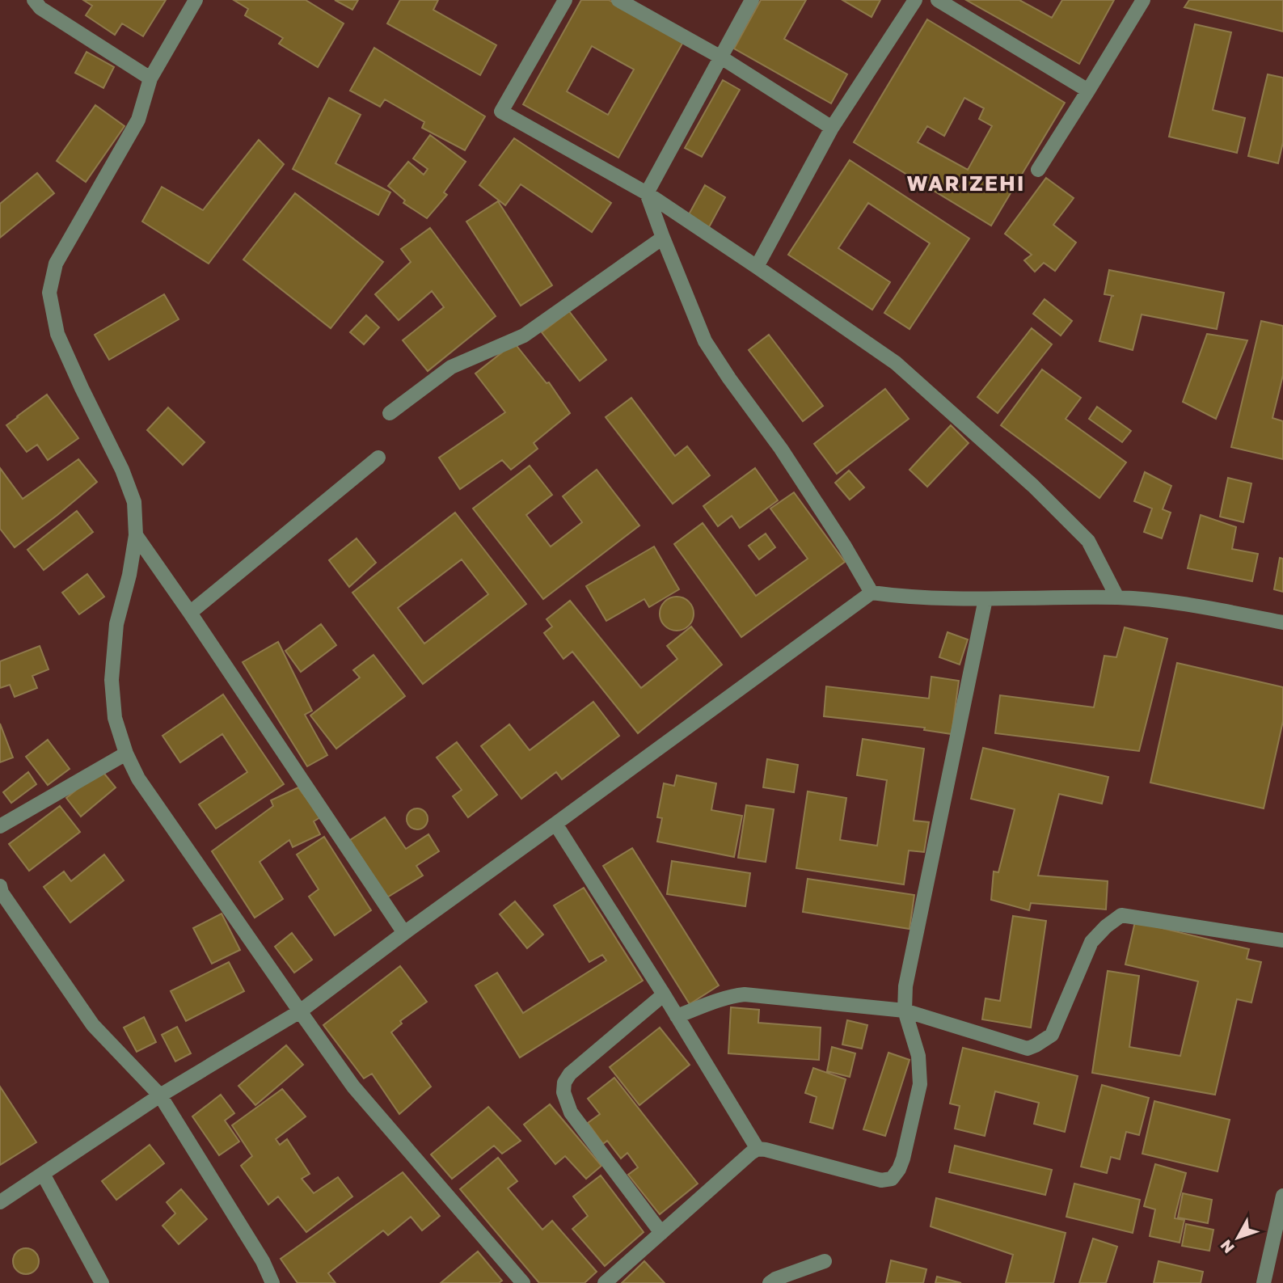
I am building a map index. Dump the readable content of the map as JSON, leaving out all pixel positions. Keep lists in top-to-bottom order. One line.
{"districts":["WARIZEHI"],"north":"bottom left"}
